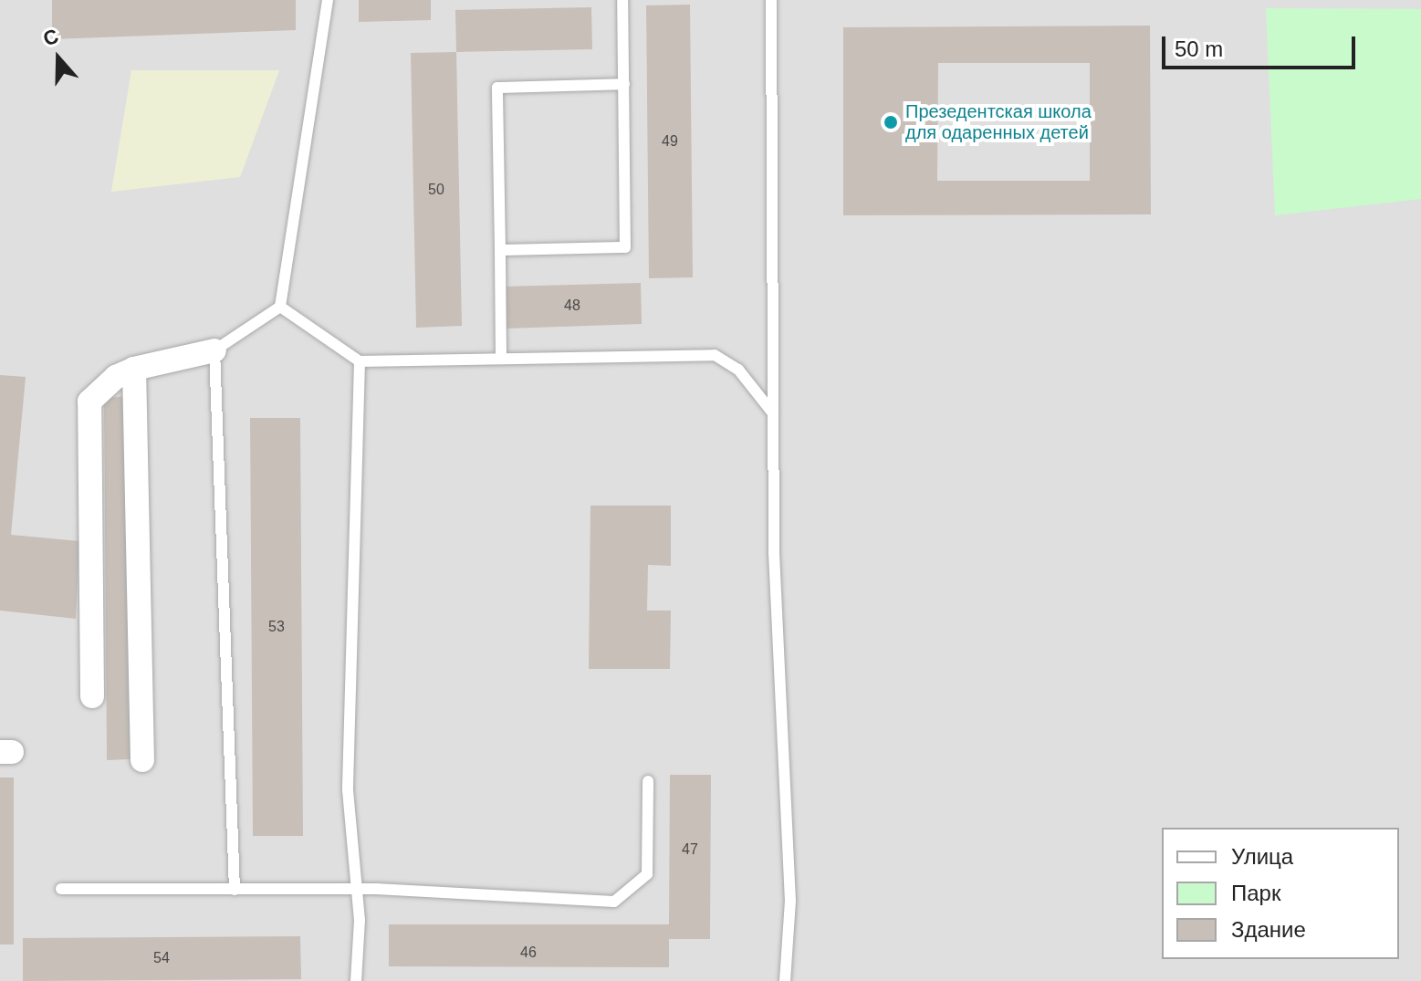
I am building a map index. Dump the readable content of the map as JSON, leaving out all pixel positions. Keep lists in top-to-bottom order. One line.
{"places":["Презедентская школа для одаренных детей"],"house_numbers":["49","50","48","53","47","46","54"],"legend":["Улица","Парк","Здание"],"scale_bar":"50 m","north":"top"}
